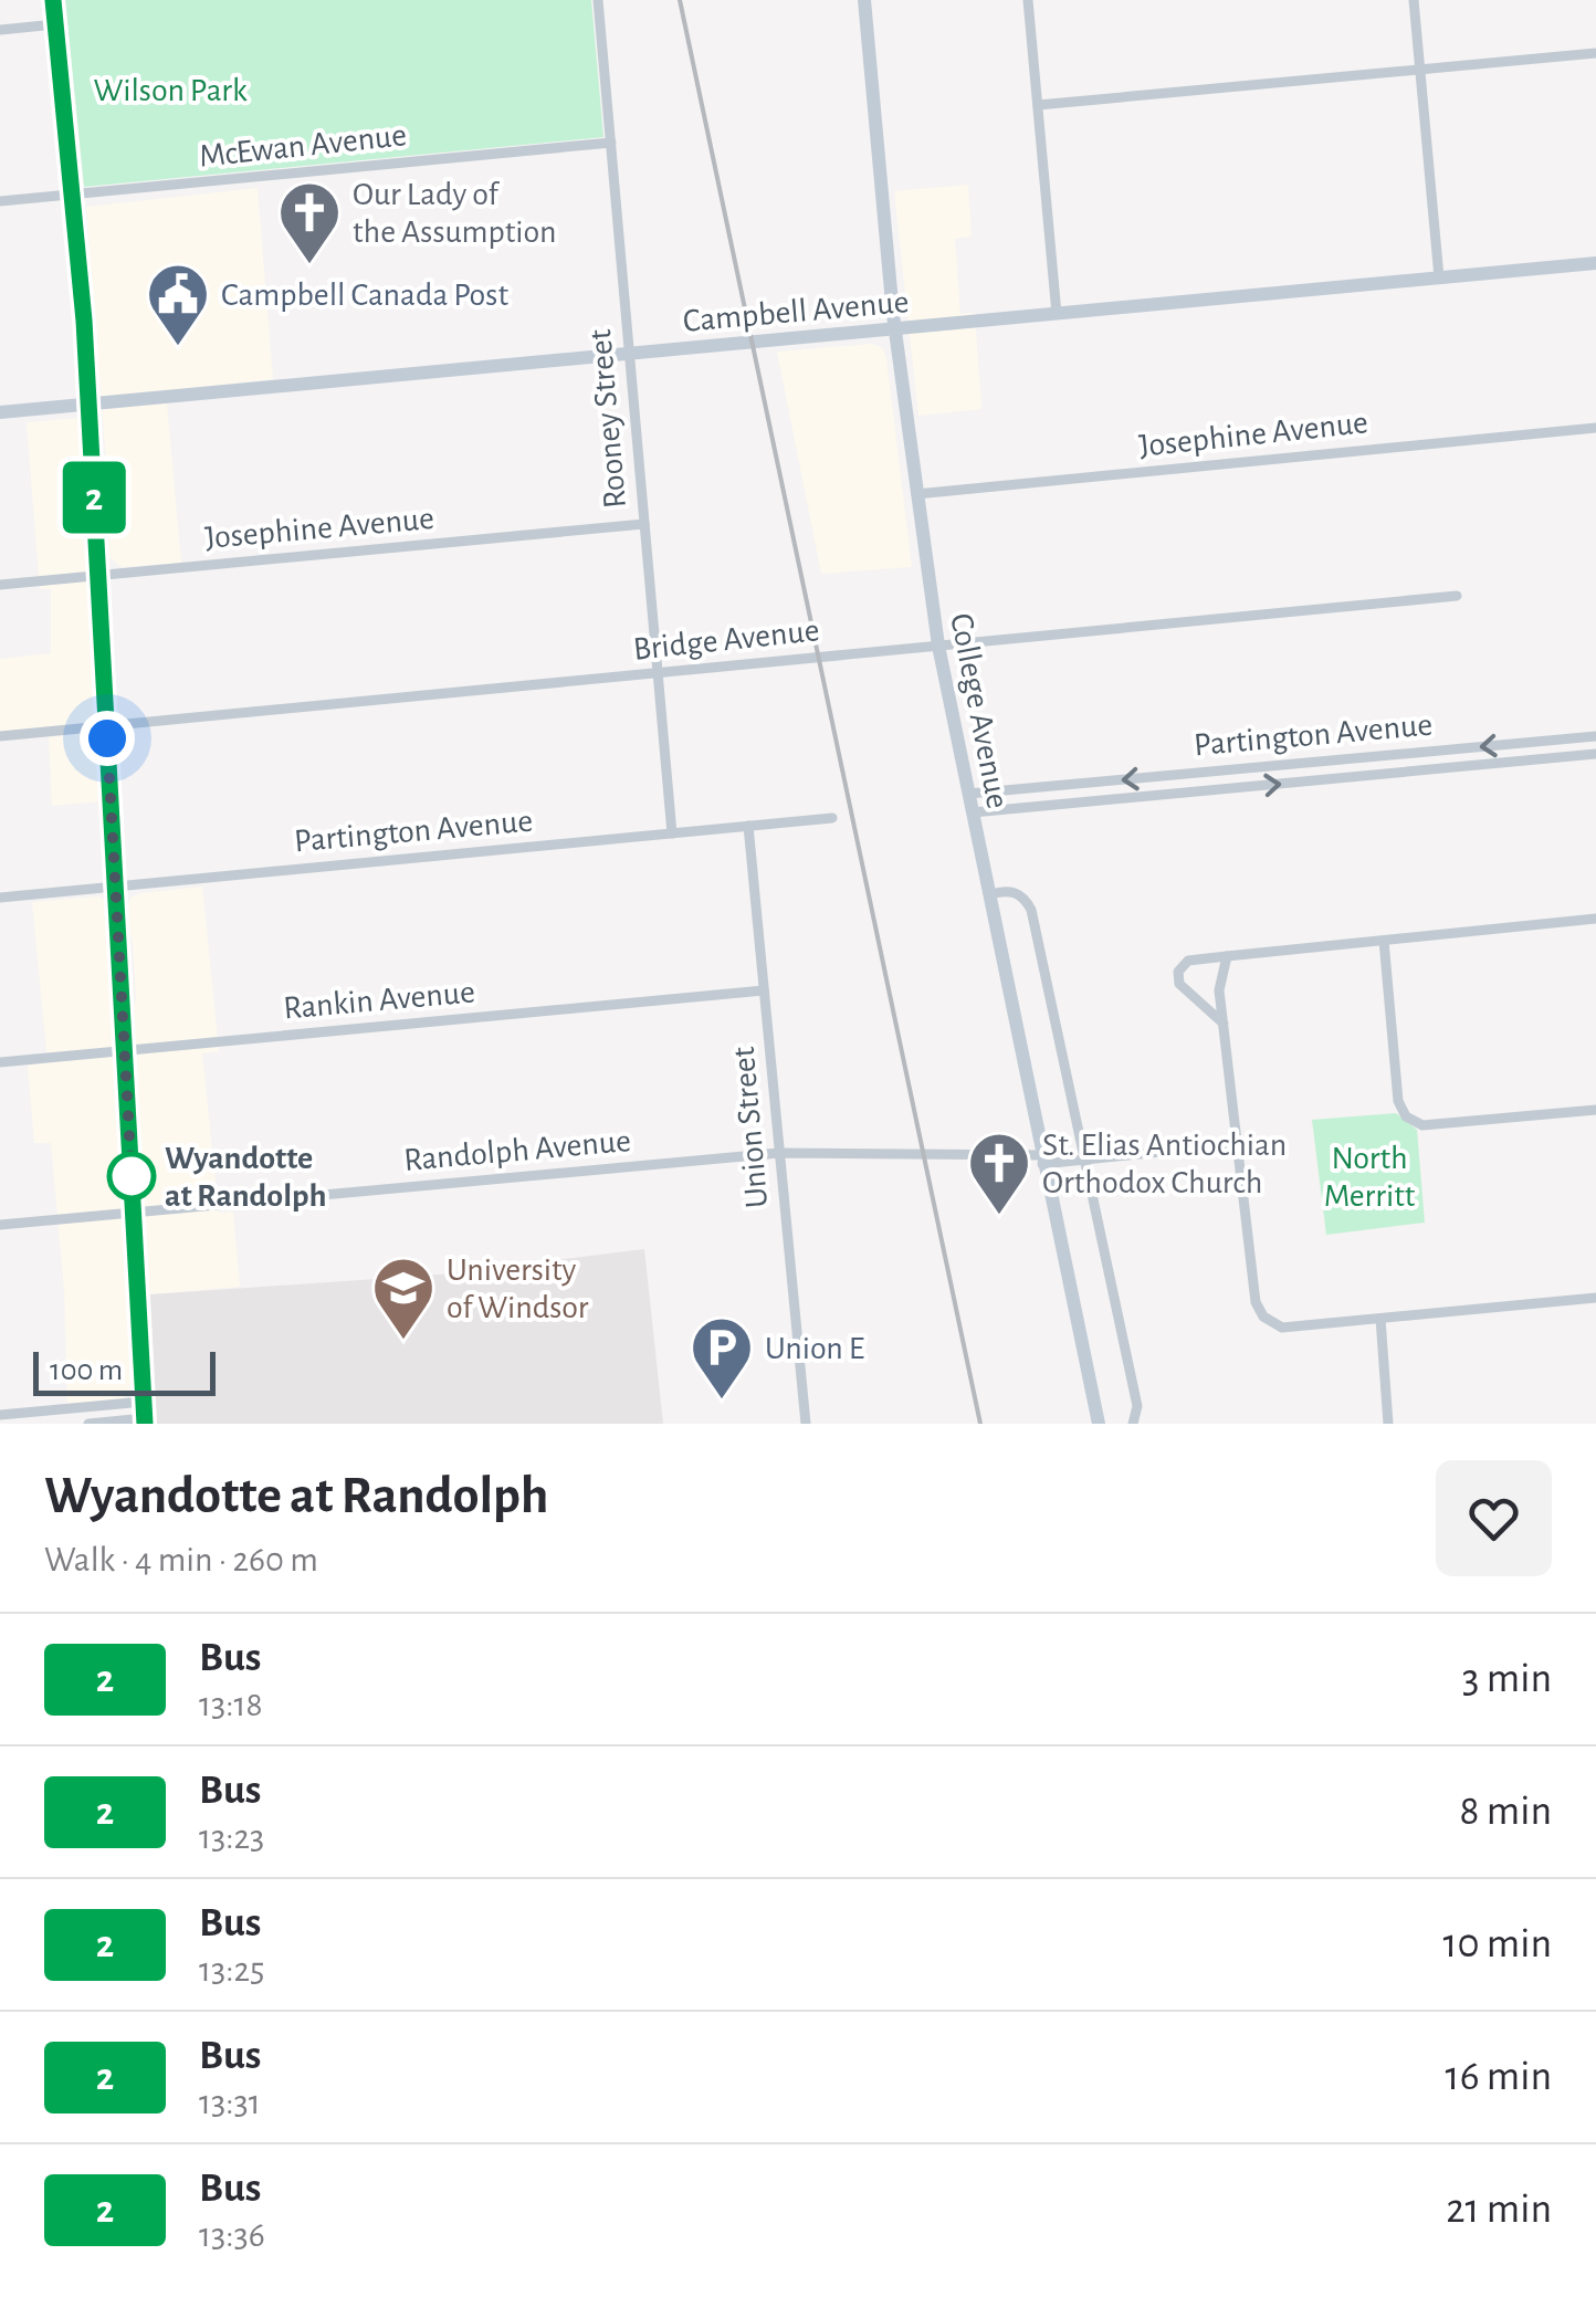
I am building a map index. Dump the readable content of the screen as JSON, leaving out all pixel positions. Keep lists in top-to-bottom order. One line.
{"streets":{"street":["McEwan Avenue","Campbell Avenue","Rooney Street","Josephine Avenue","Bridge Avenue","College Avenue","Partington Avenue","Rankin Avenue","Union Street","Randolph Avenue"]},"crossings":[["McEwan Avenue","Rooney Street"],["Campbell Avenue","Rooney Street"],["Campbell Avenue","College Avenue"],["Rooney Street","Josephine Avenue"],["Rooney Street","Bridge Avenue"],["Rooney Street","Partington Avenue"],["Josephine Avenue","College Avenue"],["Bridge Avenue","College Avenue"],["College Avenue","Partington Avenue"],["College Avenue","Randolph Avenue"],["Partington Avenue","Union Street"],["Rankin Avenue","Union Street"],["Union Street","Randolph Avenue"]],"parks":["Wilson Park","North Merritt"],"places":{"church":["Our Lady of the Assumption","St. Elias Antiochian Orthodox Church"],"public building":["Campbell Canada Post"],"other":["Wyandotte at Randolph"],"school or university":["University of Windsor"],"parking":["Union E"]},"lines":["bus line 2"],"scale_bar":"100 m","page":{"on_map":"2","scale":"100 m","heading":["Wyandotte at Randolph","Walk · 4 min · 260 m"],"list":[{"mark":"2","name":"Bus","note":"13:18","value":"3 min"},{"mark":"2","name":"Bus","note":"13:23","value":"8 min"},{"mark":"2","name":"Bus","note":"13:25","value":"10 min"},{"mark":"2","name":"Bus","note":"13:31","value":"16 min"},{"mark":"2","name":"Bus","note":"13:36","value":"21 min"}]}}
